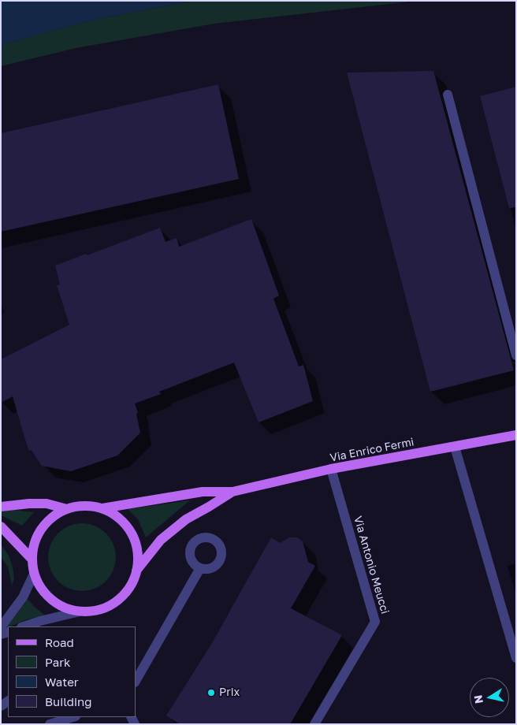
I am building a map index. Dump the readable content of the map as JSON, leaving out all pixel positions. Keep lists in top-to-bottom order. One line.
{"streets":{"main road":["Via Enrico Fermi"],"street":["Via Antonio Meucci"]},"crossings":[["Via Enrico Fermi","Via Antonio Meucci"]],"places":["Prix"],"legend":["Road","Park","Water","Building"],"north":"left"}
